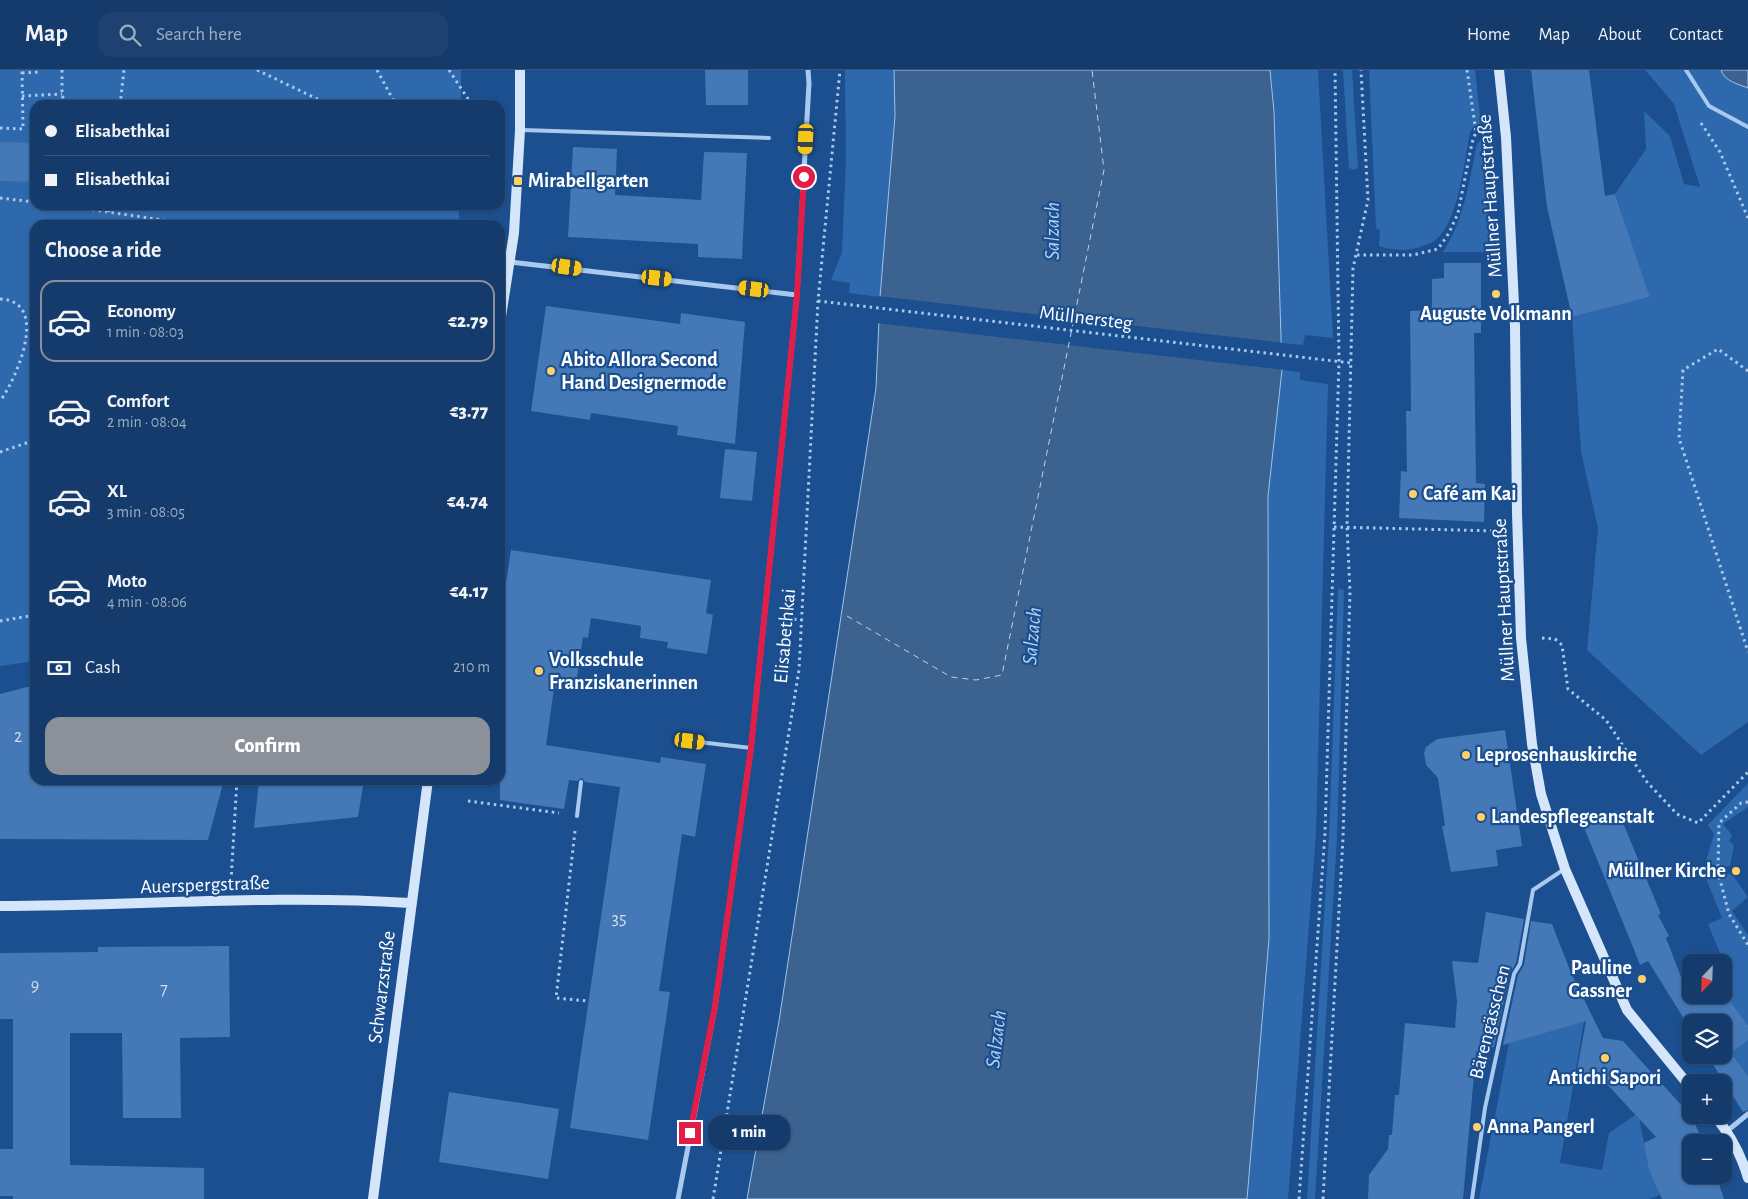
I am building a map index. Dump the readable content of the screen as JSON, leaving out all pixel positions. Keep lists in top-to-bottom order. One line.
{"streets":{"street":["Müllner Hauptstraße","Elisabethkai","Auerspergstraße","Schwarzstraße"],"lane":["Bärengässchen"],"path":["Müllnersteg"]},"crossings":[["Müllner Hauptstraße","Bärengässchen"],["Müllnersteg","Elisabethkai"],["Auerspergstraße","Schwarzstraße"]],"water":["Salzach"],"places":{"transit":["Mirabellgarten"],"other":["Auguste Volkmann","Abito Allora Second Hand Designermode","Café am Kai","Volksschule Franziskanerinnen","Leprosenhauskirche","Landespflegeanstalt","Müllner Kirche","Pauline Gassner","Antichi Sapori","Anna Pangerl"]},"house_numbers":["2","35","9","7"],"north":"bottom left","page":{"header":"Map","search":"Search here","nav":["Home","Map","About","Contact"],"banner":["Elisabethkai","Elisabethkai"],"heading":"Choose a ride","list":[{"name":"Economy","note":"1 min · 08:03","value":"€2.79"},{"name":"Comfort","note":"2 min · 08:04","value":"€3.77"},{"name":"XL","note":"3 min · 08:05","value":"€4.74"},{"name":"Moto","note":"4 min · 08:06","value":"€4.17"}],"pay":["Cash","210 m"],"buttons":"Confirm","map_buttons":["+","−"],"bubble":"1 min"}}
